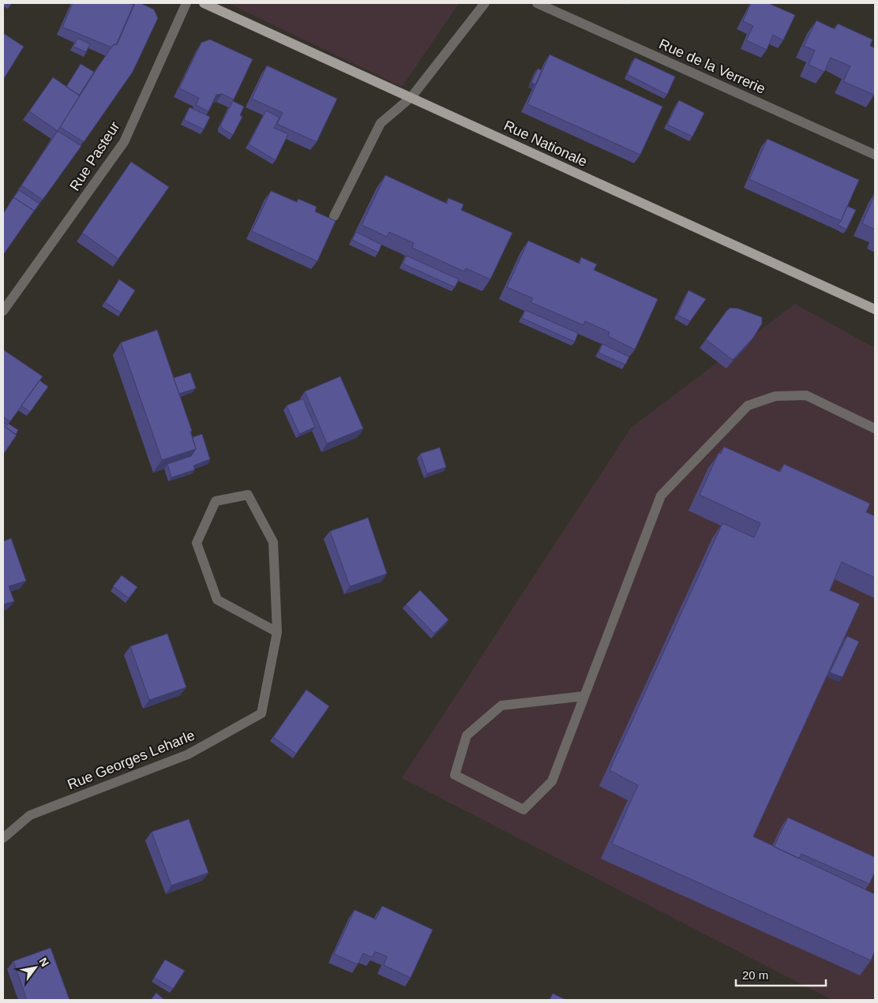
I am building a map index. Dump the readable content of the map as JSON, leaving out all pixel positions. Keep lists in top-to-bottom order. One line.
{"streets":{"main road":["Rue Nationale"],"street":["Rue de la Verrerie","Rue Pasteur","Rue Georges Leharle"]},"scale_bar":"20 m","north":"top right"}
